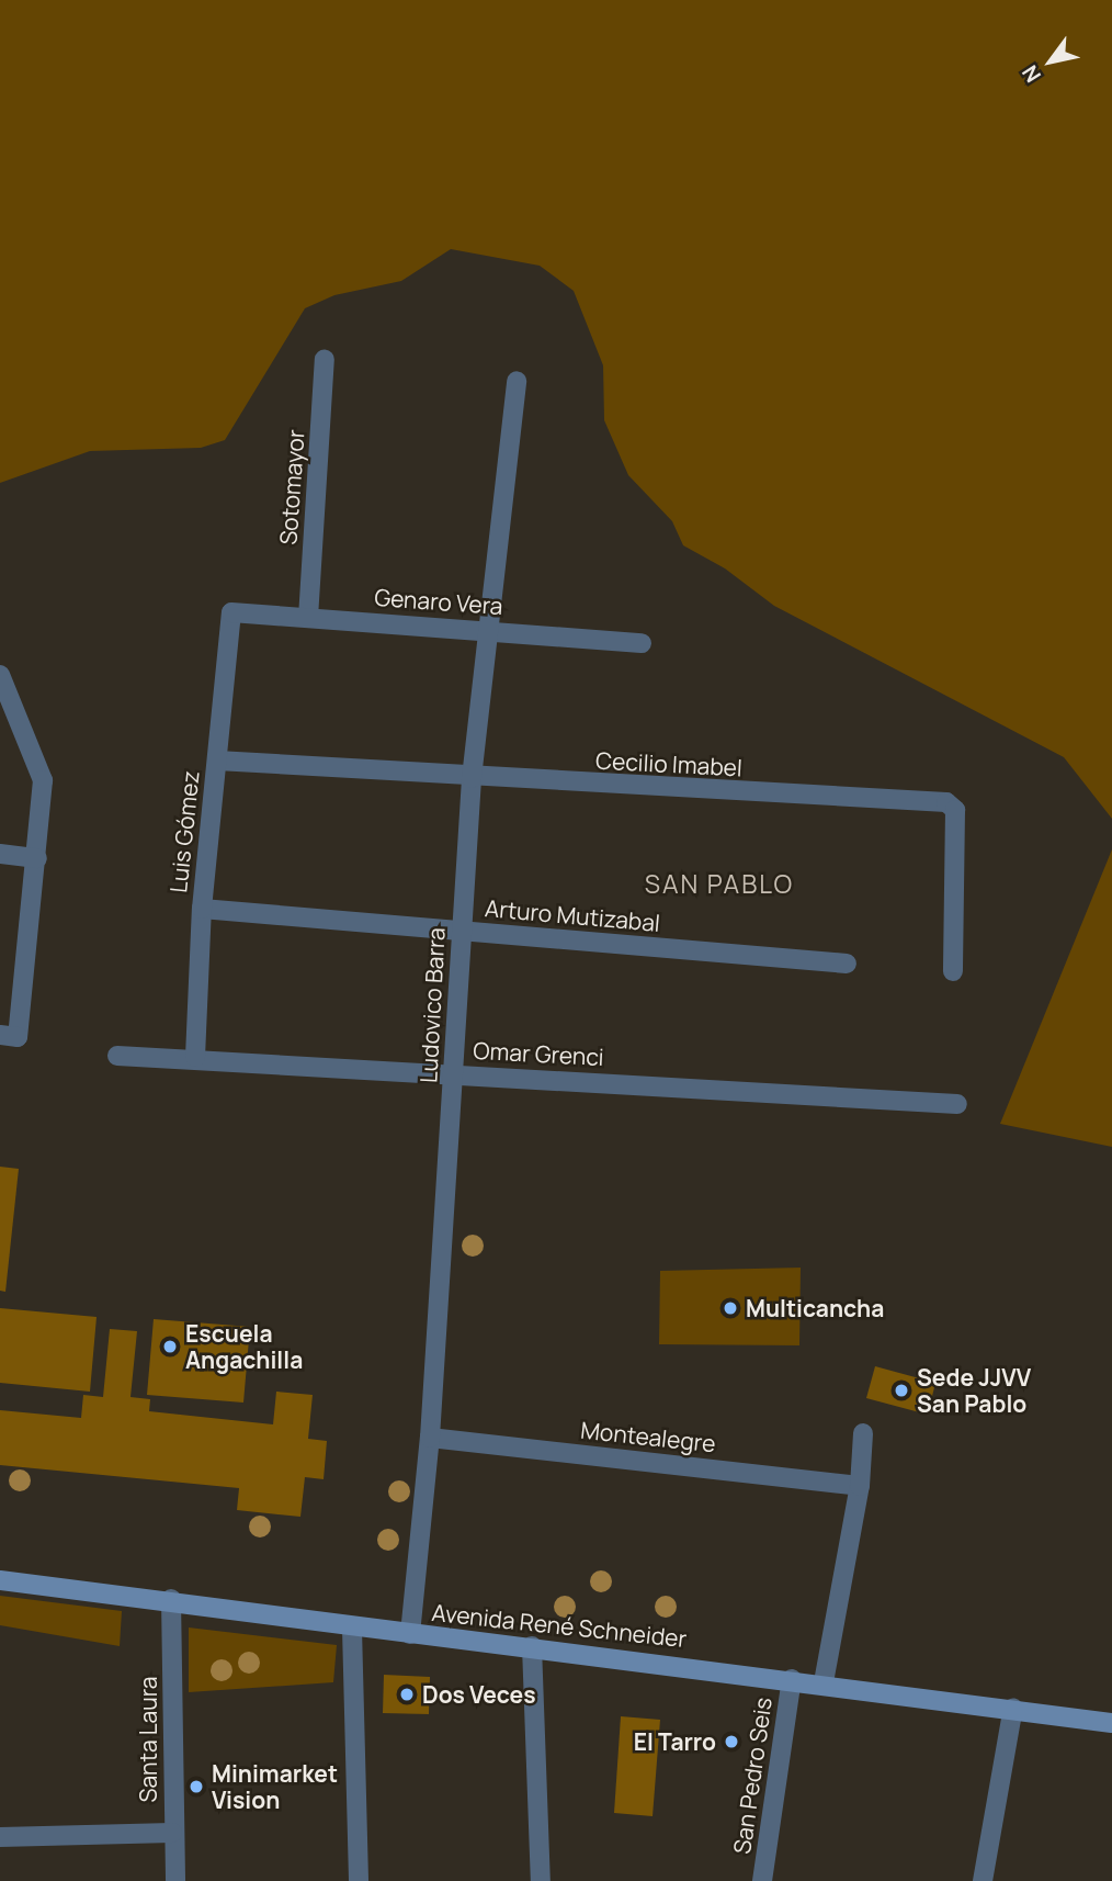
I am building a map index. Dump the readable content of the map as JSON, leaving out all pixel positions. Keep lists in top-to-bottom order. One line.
{"streets":{"main road":["Avenida René Schneider"],"street":["Sotomayor","Genaro Vera","Cecilio Imabel","Luis Gómez","Arturo Mutizabal","Ludovico Barra","Omar Grenci","Montealegre","Santa Laura","San Pedro Seis"]},"crossings":[["Sotomayor","Genaro Vera"],["Genaro Vera","Luis Gómez"],["Genaro Vera","Ludovico Barra"],["Cecilio Imabel","Luis Gómez"],["Cecilio Imabel","Ludovico Barra"],["Luis Gómez","Arturo Mutizabal"],["Luis Gómez","Omar Grenci"],["Arturo Mutizabal","Ludovico Barra"],["Ludovico Barra","Omar Grenci"],["Ludovico Barra","Montealegre"],["Ludovico Barra","Avenida René Schneider"],["Avenida René Schneider","Santa Laura"],["Avenida René Schneider","San Pedro Seis"]],"districts":["SAN PABLO"],"places":["Multicancha","Escuela Angachilla","Sede JJVV San Pablo","Dos Veces","El Tarro","Minimarket Vision"],"north":"bottom left"}
